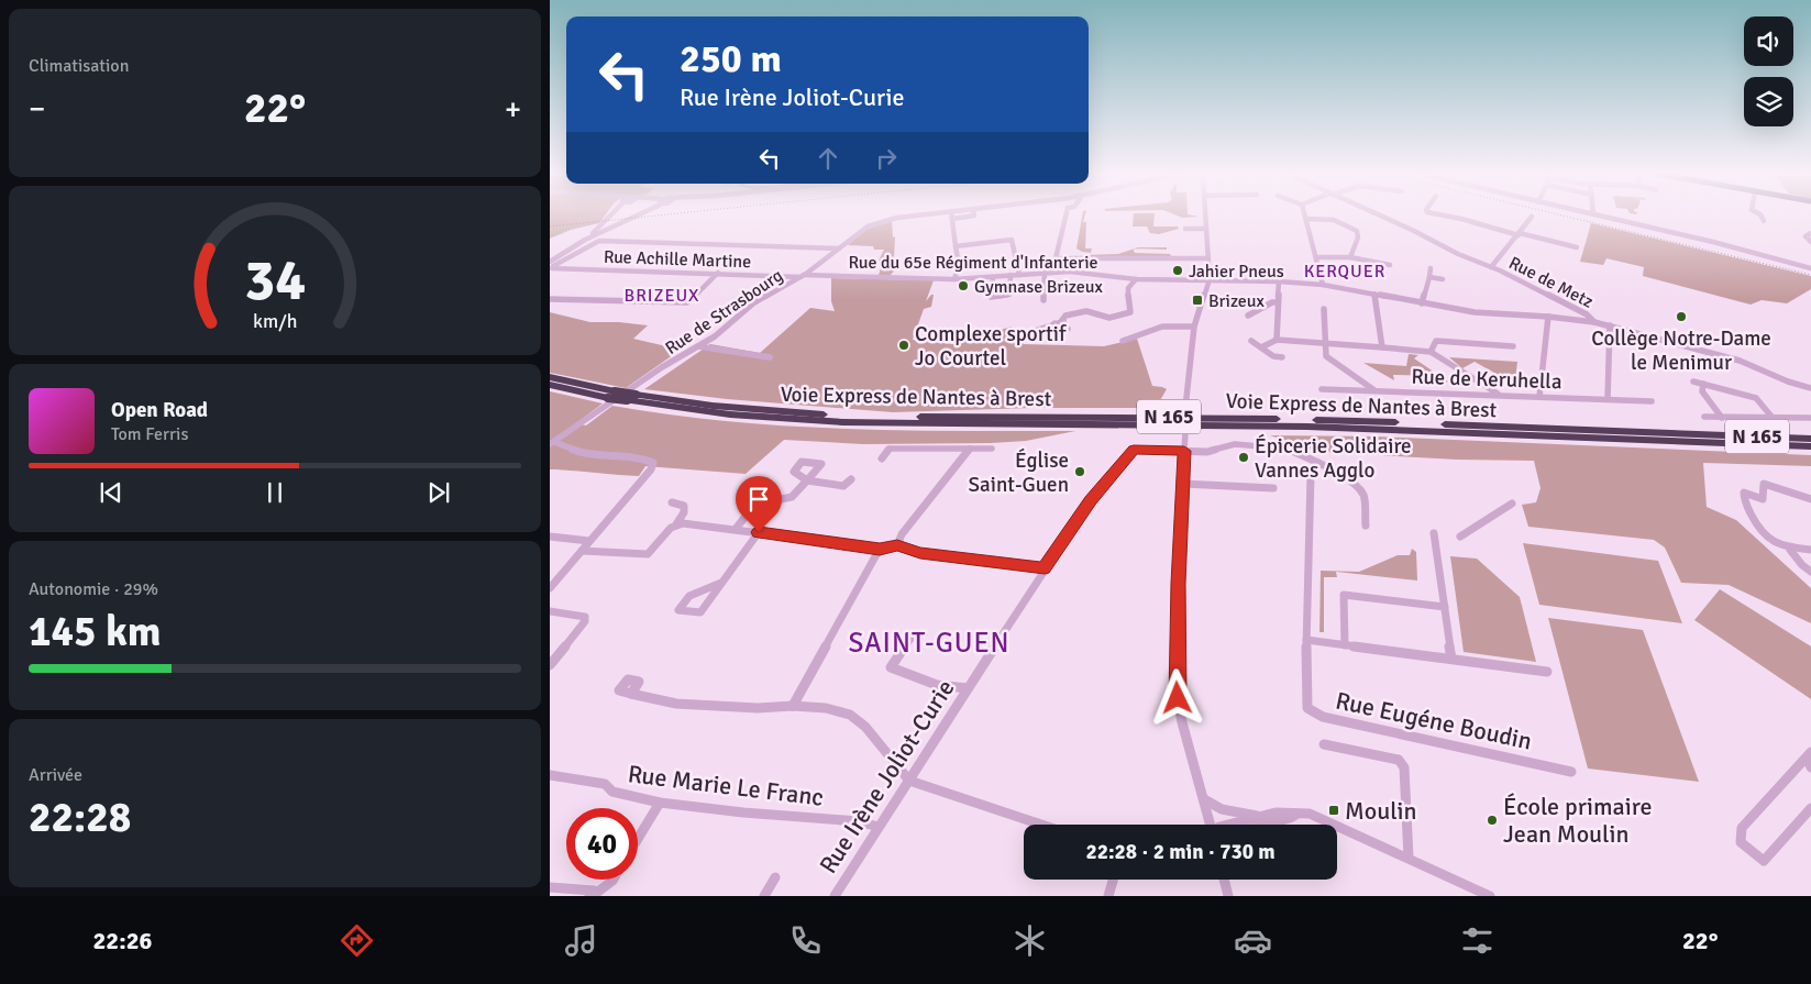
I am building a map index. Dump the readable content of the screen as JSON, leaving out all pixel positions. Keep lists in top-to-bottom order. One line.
{"streets":{"highway":["Voie Express de Nantes à Brest","N 165"],"street":["Rue Achille Martine","Rue du 65e Régiment d'Infanterie","Rue de Metz","Rue de Strasbourg","Rue de Keruhella","Rue Eugéne Boudin","Rue Irène Joliot-Curie","Rue Marie Le Franc"]},"crossings":[["Rue Achille Martine","Rue du 65e Régiment d'Infanterie"],["Rue Achille Martine","Rue de Strasbourg"],["Rue du 65e Régiment d'Infanterie","Rue de Metz"],["Rue du 65e Régiment d'Infanterie","Rue de Strasbourg"],["Rue de Strasbourg","Voie Express de Nantes à Brest"],["Rue Irène Joliot-Curie","Rue Marie Le Franc"]],"districts":["KERQUER","BRIZEUX","SAINT-GUEN"],"places":{"other":["Jahier Pneus","Gymnase Brizeux","Collège Notre-Dame le Menimur","Complexe sportif Jo Courtel","Épicerie Solidaire Vannes Agglo","Église Saint-Guen","École primaire Jean Moulin"],"transit":["Brizeux","Moulin"]},"page":{"tile":["Climatisation",["Autonomie · 29%","145 km"],["Arrivée","22:28"]],"turn":["250 m","Rue Irène Joliot-Curie"],"heat":["−","22°","+"],"song":["Open Road","Tom Ferris"],"limit":"40","trip":"22:28 · 2 min · 730 m","tabs":["22:26","22°"],"gauge":["34","km/h"]}}
